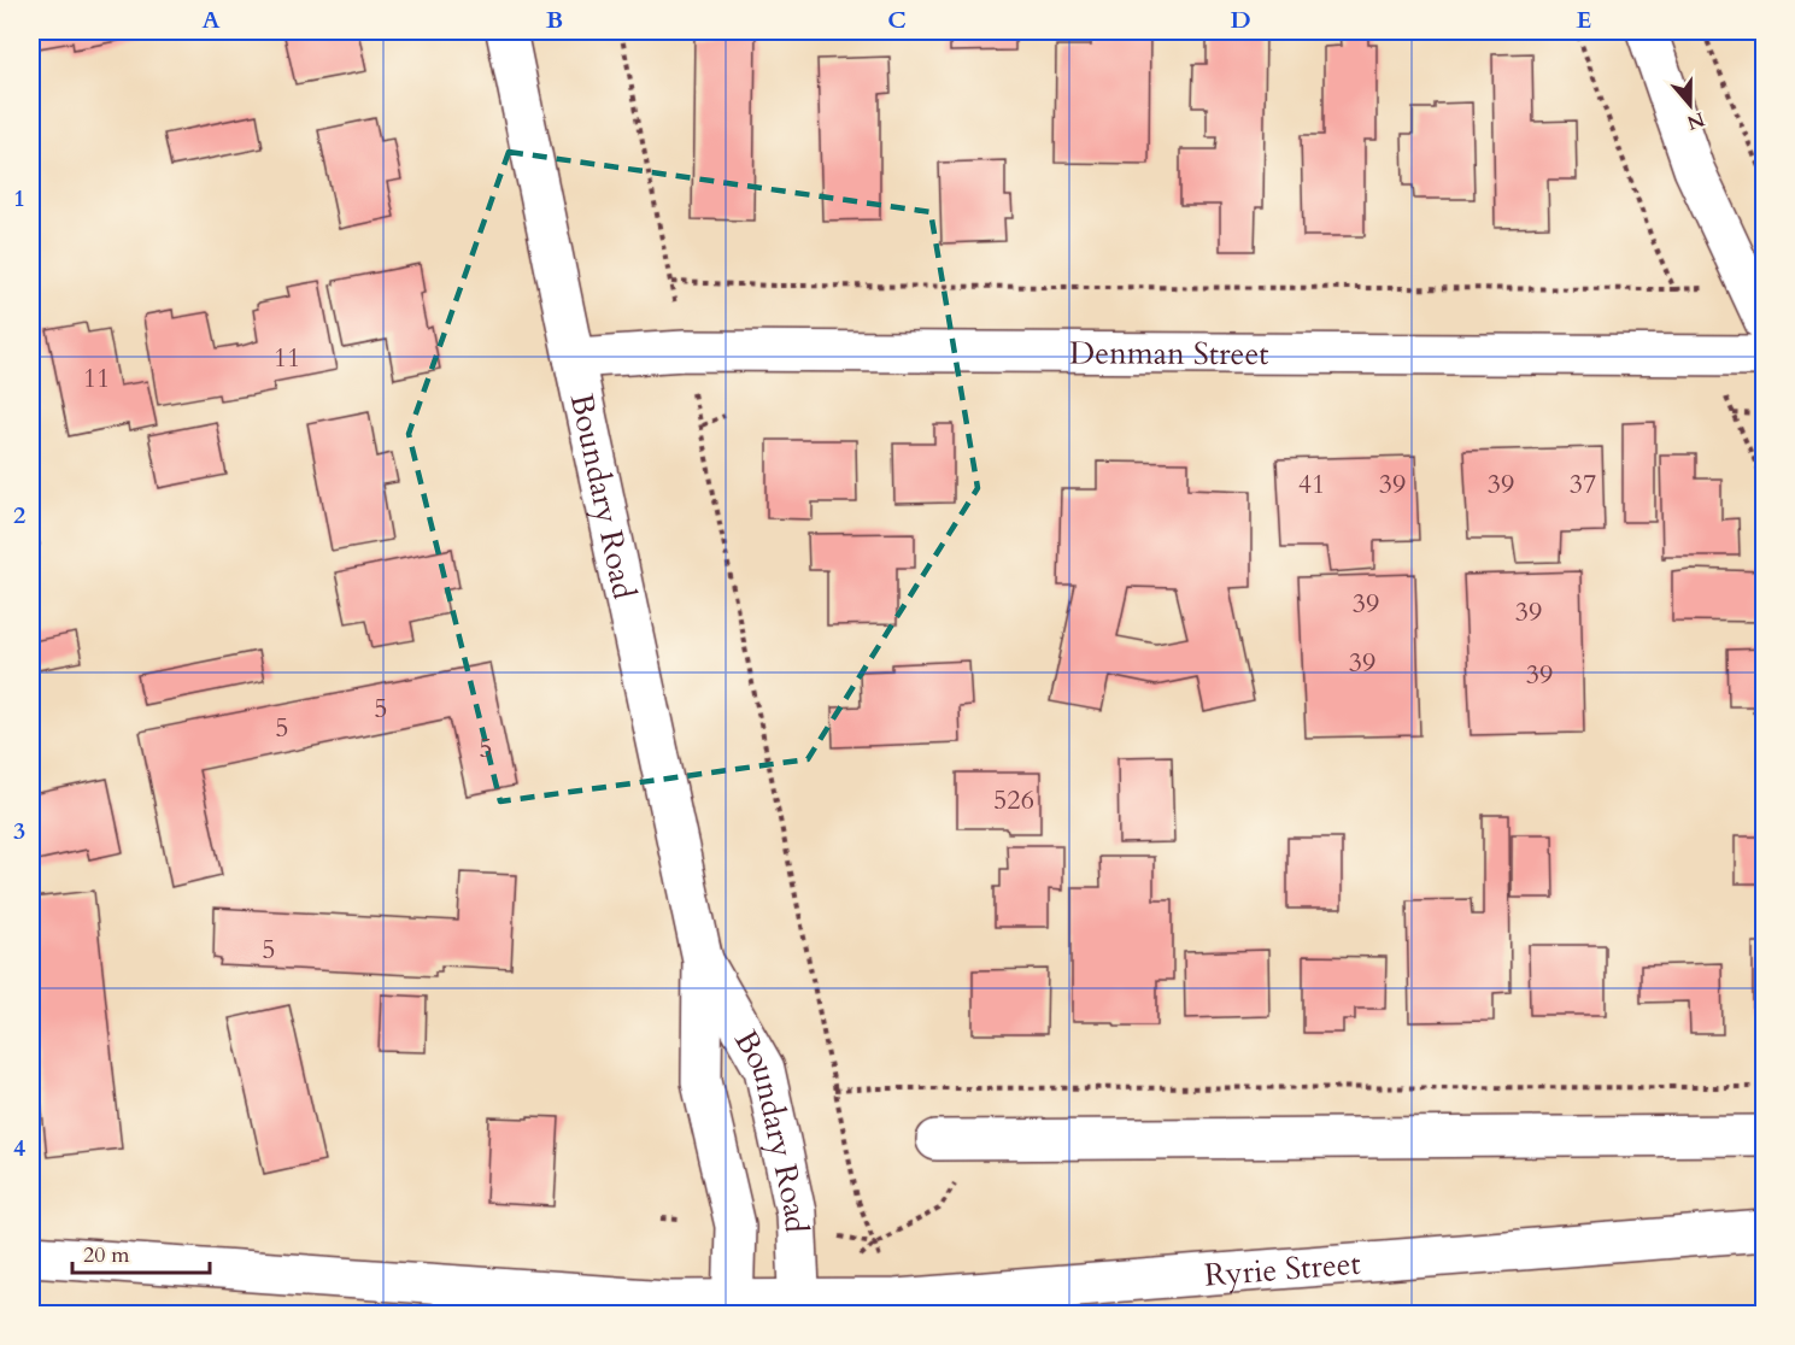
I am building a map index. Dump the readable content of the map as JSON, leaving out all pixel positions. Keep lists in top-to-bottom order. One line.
{"streets":{"main road":["Denman Street","Boundary Road","Ryrie Street"]},"crossings":[["Denman Street","Boundary Road"],["Boundary Road","Ryrie Street"]],"house_numbers":["11","11","41","39","39","37","39","39","39","39","5","5","5","526","5"],"scale_bar":"20 m","north":"bottom","grid":{"columns":["A","B","C","D","E"],"rows":["1","2","3","4"]}}
